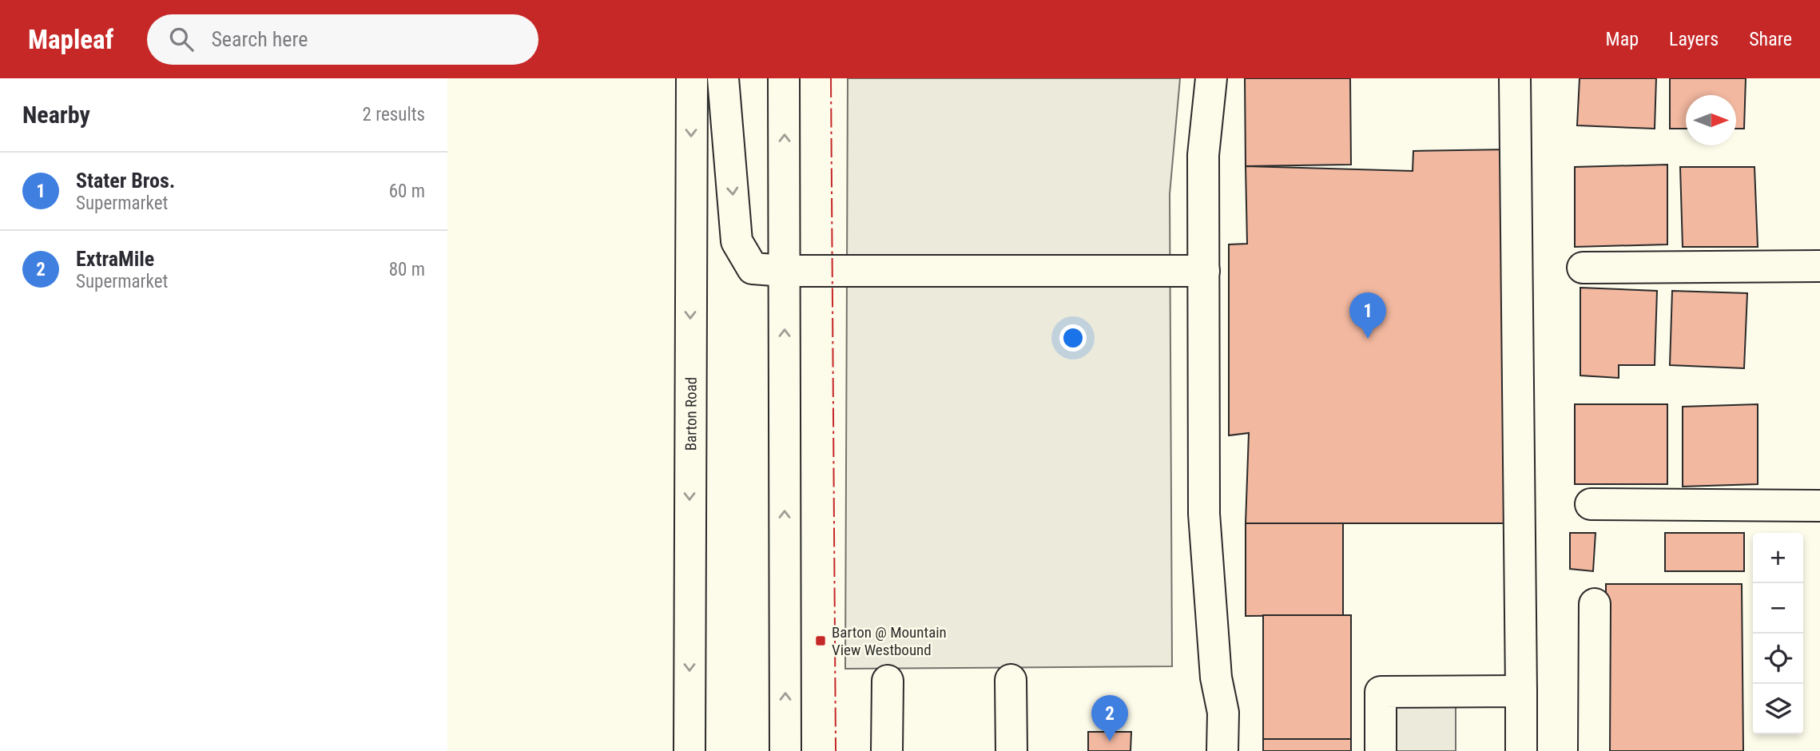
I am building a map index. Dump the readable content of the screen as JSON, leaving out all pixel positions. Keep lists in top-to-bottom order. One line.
{"streets":{"main road":["Barton Road"]},"places":{"transit":["Barton @ Mountain View Westbound"]},"north":"right","page":{"header":"Mapleaf","search":"Search here","nav":["Map","Layers","Share"],"heading":["Nearby","2 results"],"list":[{"mark":"1","name":"Stater Bros.","note":"Supermarket","value":"60 m"},{"mark":"2","name":"ExtraMile","note":"Supermarket","value":"80 m"}],"pins":["1","2"],"map_buttons":["+","−"]}}
